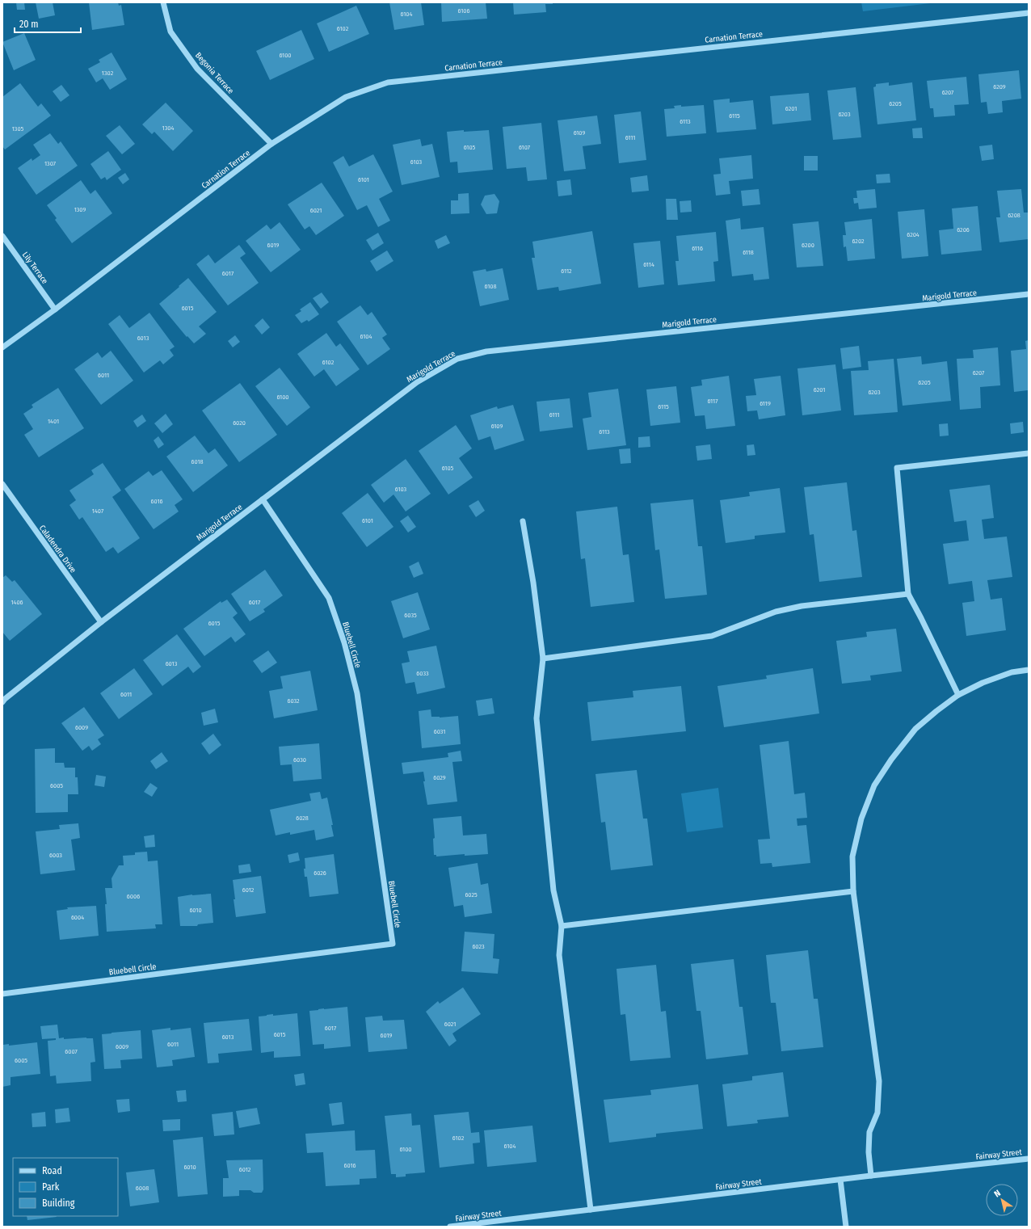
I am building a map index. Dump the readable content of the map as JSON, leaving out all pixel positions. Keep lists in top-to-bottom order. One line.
{"streets":{"street":["Carnation Terrace","Begonia Terrace","Lily Terrace","Marigold Terrace","Caladendra Drive","Bluebell Circle","Fairway Street"]},"crossings":[["Carnation Terrace","Begonia Terrace"],["Carnation Terrace","Lily Terrace"],["Marigold Terrace","Caladendra Drive"],["Marigold Terrace","Bluebell Circle"]],"house_numbers":["6106","6104","6102","6100","1302","6209","6207","6205","6201","6203","6115","6113","1304","1305","6109","6111","6105","6107","6103","1307","6101","1309","6021","6208","6206","6204","6202","6019","6200","6116","6118","6114","6112","6017","6108","6015","6104","6013","6102","6207","6011","6205","6201","6203","6100","6117","6119","6115","6111","1401","6020","6109","6113","6018","6105","6103","6016","1407","6101","1406","6017","6035","6015","6013","6033","6011","6032","6009","6031","6030","6029","6005","6028","6003","6026","6012","6025","6006","6010","6004","6023","6021","6017","6015","6019","6013","6011","6009","6007","6005","6102","6104","6100","6016","6010","6012","6008"],"legend":["Road","Park","Building"],"scale_bar":"20 m","north":"top left"}
